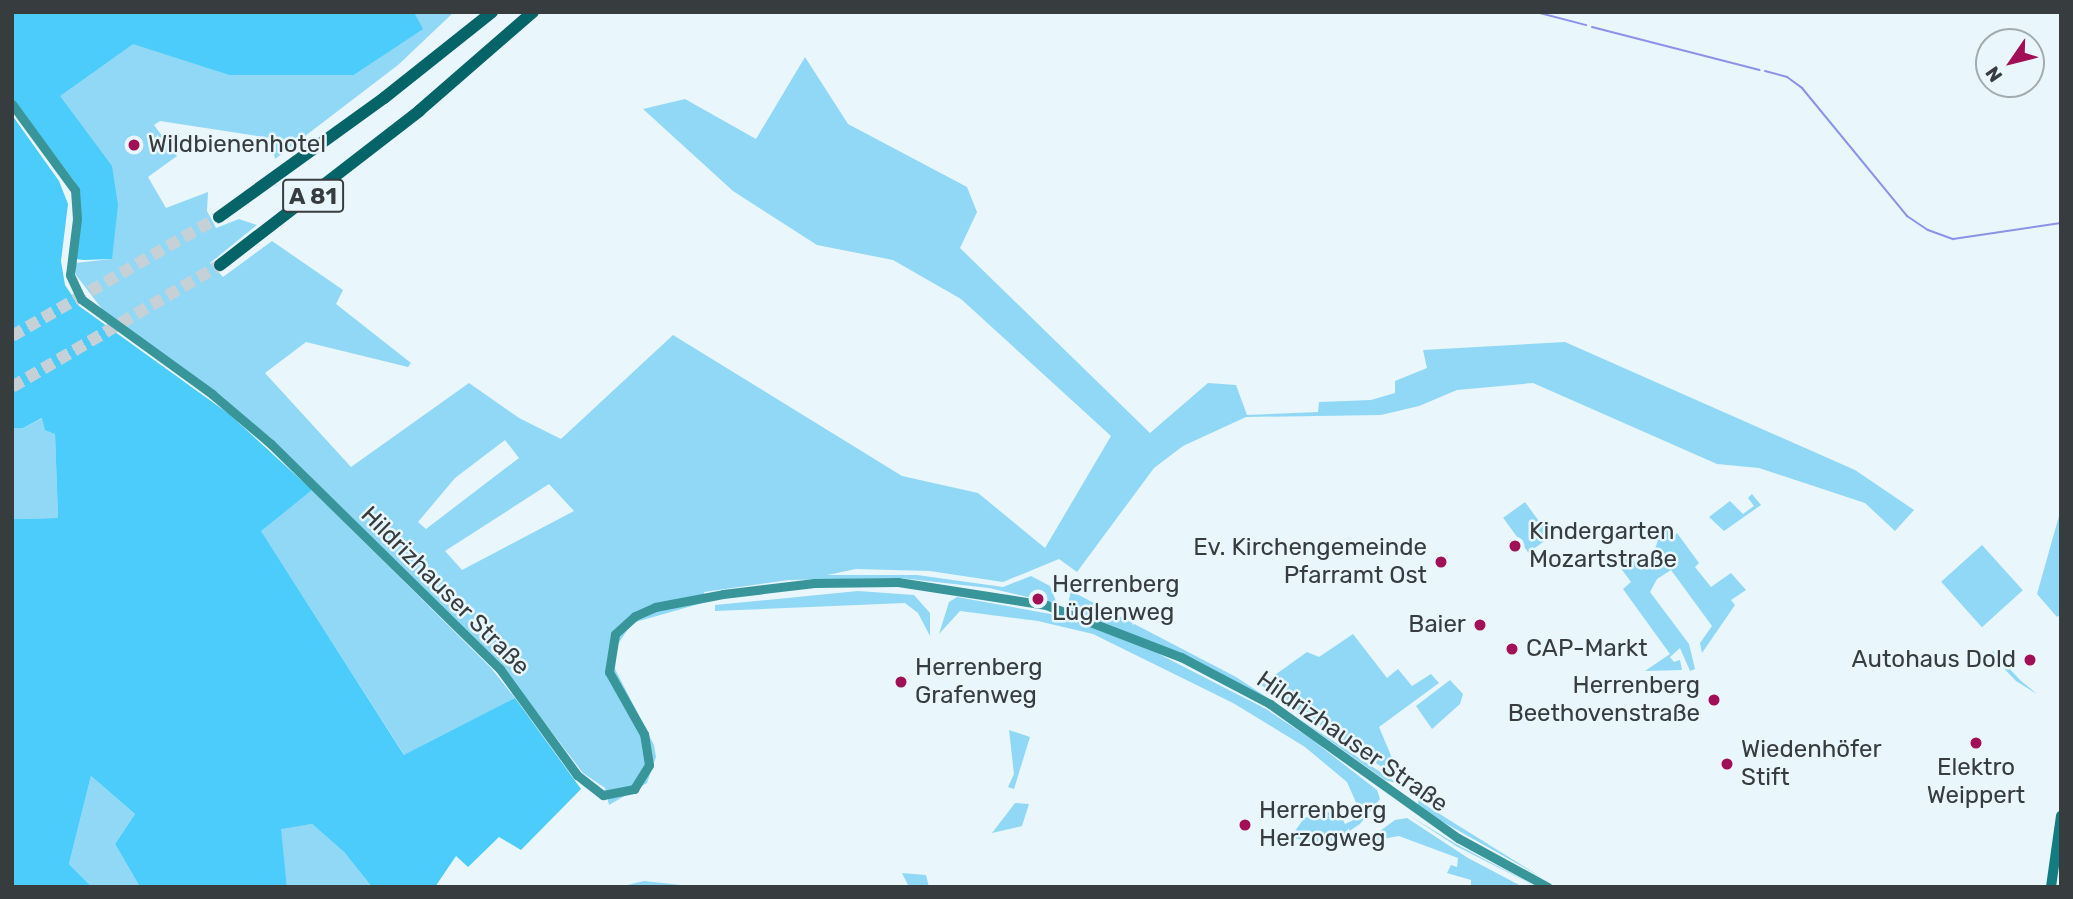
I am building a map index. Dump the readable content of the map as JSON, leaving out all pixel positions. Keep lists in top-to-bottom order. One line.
{"streets":{"highway":["A 81"],"main road":["Hildrizhauser Straße"]},"places":["Wildbienenhotel","Kindergarten Mozartstraße","Ev. Kirchengemeinde Pfarramt Ost","Herrenberg Lüglenweg","Baier","CAP-Markt","Autohaus Dold","Herrenberg Grafenweg","Herrenberg Beethovenstraße","Elektro Weippert","Wiedenhöfer Stift","Herrenberg Herzogweg"],"north":"bottom left"}
